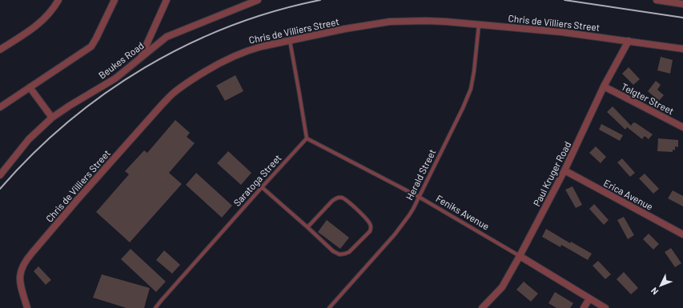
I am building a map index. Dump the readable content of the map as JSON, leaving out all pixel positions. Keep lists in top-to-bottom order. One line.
{"streets":{"street":["Chris de Villiers Street","Beukes Road","Telgter Street","Paul Kruger Road","Erica Avenue","Feniks Avenue"],"lane":["Herald Street","Saratoga Street"]},"crossings":[["Chris de Villiers Street","Paul Kruger Road"],["Chris de Villiers Street","Herald Street"],["Telgter Street","Paul Kruger Road"],["Paul Kruger Road","Erica Avenue"],["Paul Kruger Road","Feniks Avenue"],["Herald Street","Feniks Avenue"],["Saratoga Street","Feniks Avenue"]],"north":"bottom left"}
